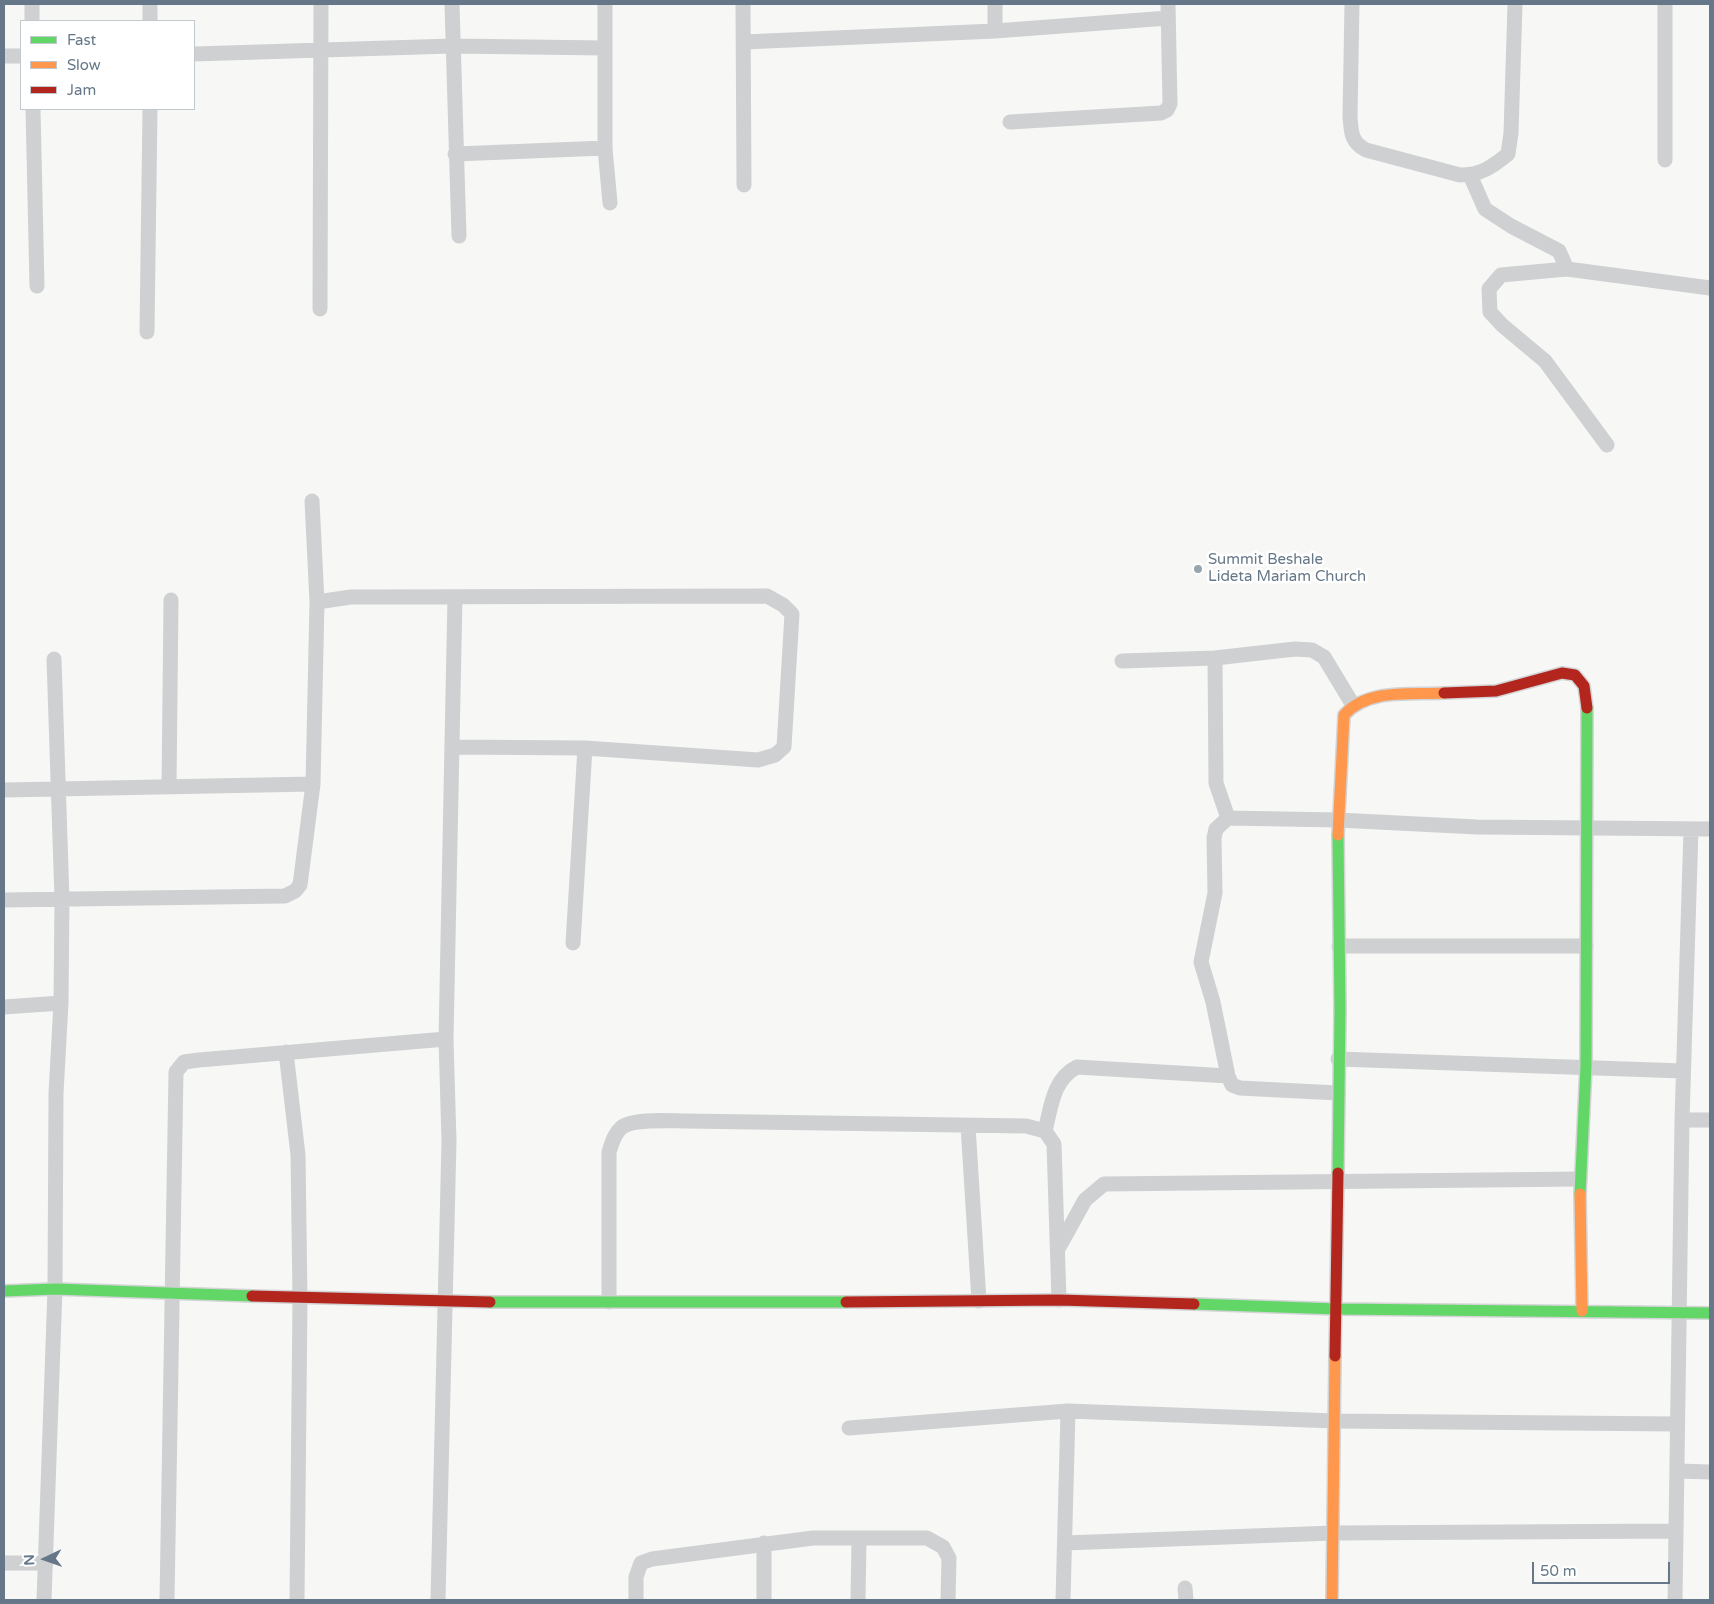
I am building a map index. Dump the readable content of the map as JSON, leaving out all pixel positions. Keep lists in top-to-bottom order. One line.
{"places":["Summit Beshale Lideta Mariam Church"],"legend":["Fast","Slow","Jam"],"scale_bar":"50 m","north":"left"}
